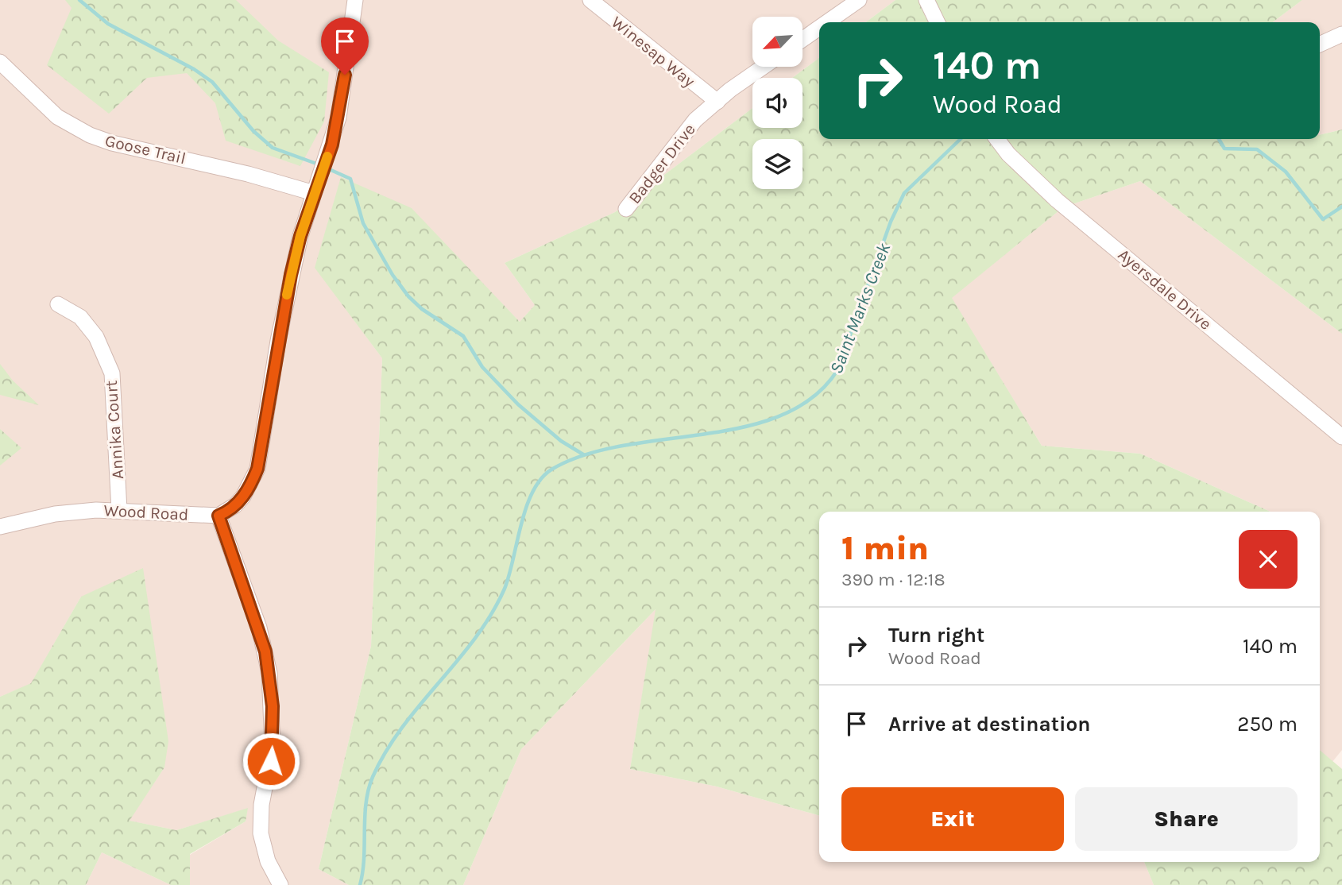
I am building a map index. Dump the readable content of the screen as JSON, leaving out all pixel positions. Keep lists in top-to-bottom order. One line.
{"streets":{"street":["Winesap Way","Goose Trail","Badger Drive","Ayersdale Drive","Annika Court","Wood Road"]},"crossings":[["Winesap Way","Badger Drive"],["Annika Court","Wood Road"]],"water":["Saint Marks Creek"],"north":"bottom left","page":{"turn":["140 m","Wood Road"],"heading":["1 min","390 m · 12:18"],"list":[{"name":"Turn right","note":"Wood Road","value":"140 m"},{"name":"Arrive at destination","value":"250 m"}],"buttons":["Exit","Share"]}}
